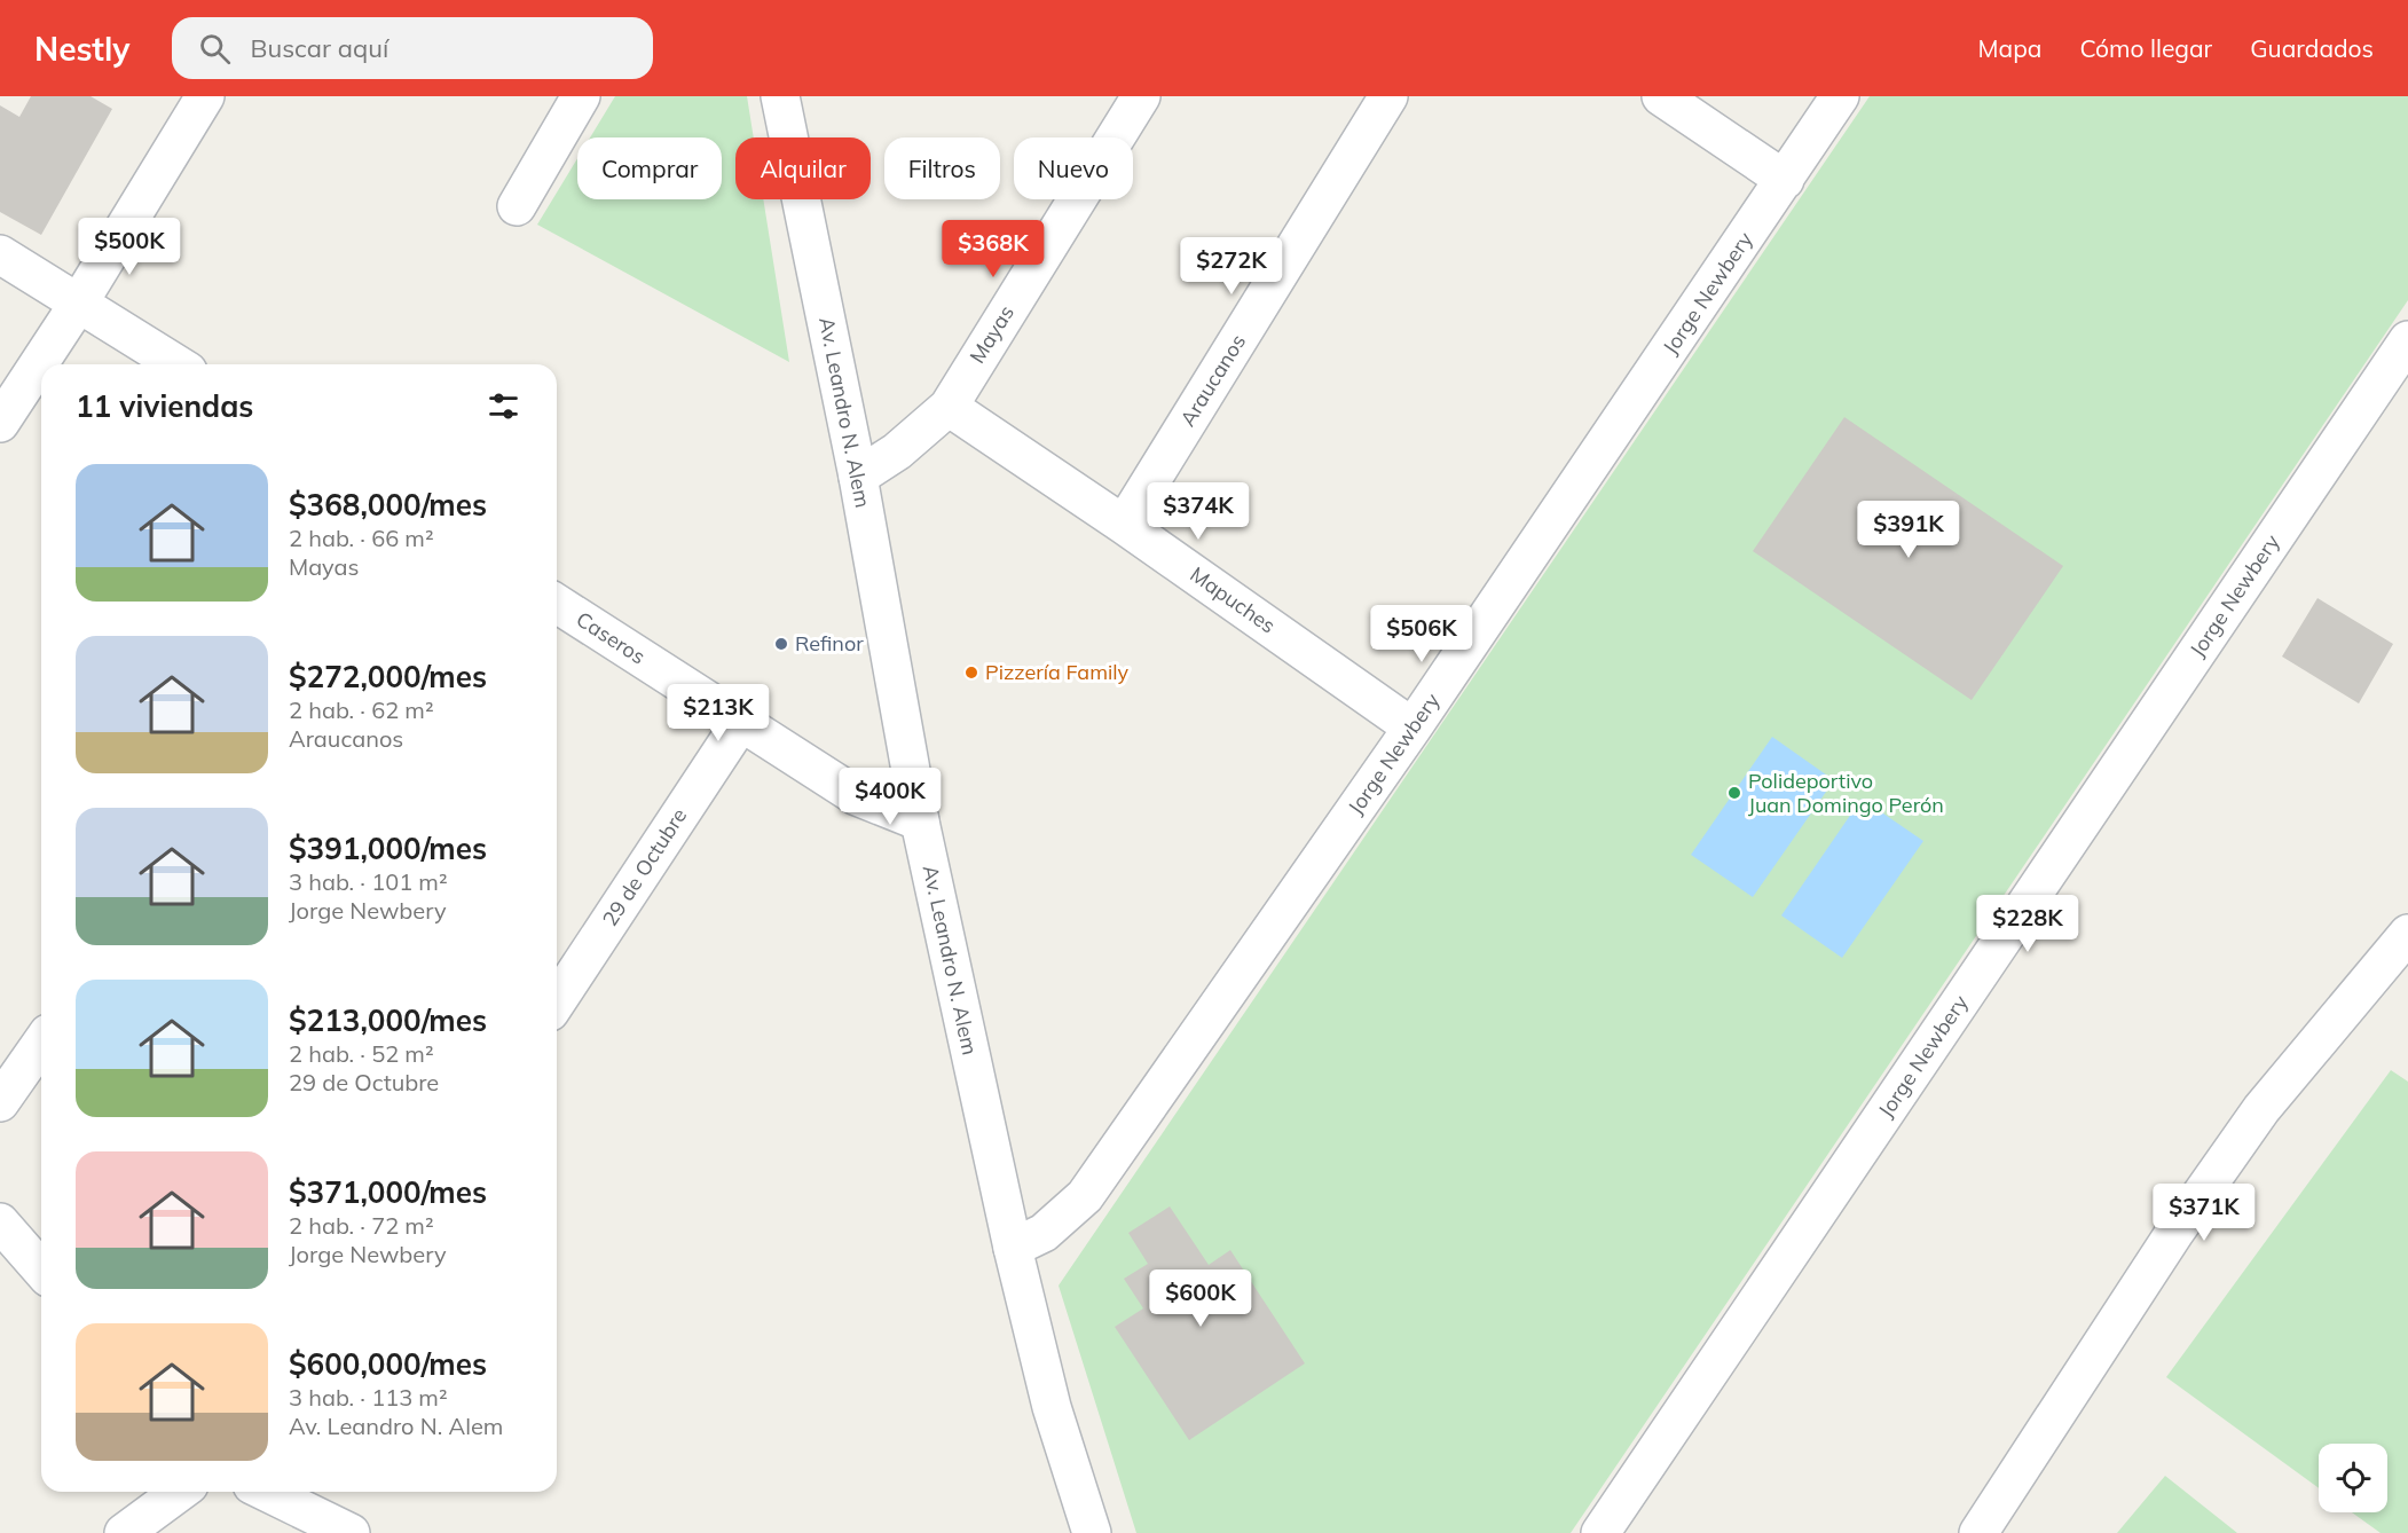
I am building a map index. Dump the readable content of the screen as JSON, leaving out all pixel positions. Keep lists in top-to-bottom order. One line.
{"streets":{"street":["Jorge Newbery","Mayas","Araucanos","Av. Leandro N. Alem","Mapuches","Caseros","29 de Octubre"]},"crossings":[["Jorge Newbery","Av. Leandro N. Alem"],["Jorge Newbery","Mapuches"],["Mayas","Av. Leandro N. Alem"],["Mayas","Mapuches"],["Araucanos","Mapuches"],["Av. Leandro N. Alem","Caseros"],["Caseros","29 de Octubre"]],"places":["Refinor","Pizzería Family","Polideportivo Juan Domingo Perón"],"page":{"header":"Nestly","search":"Buscar aquí","nav":["Mapa","Cómo llegar","Guardados"],"chip":["Comprar","Alquilar","Filtros","Nuevo"],"price":["$500K","$368K","$272K","$374K","$391K","$506K","$213K","$400K","$228K","$371K","$600K"],"heading":"11 viviendas","list":[{"name":"$368,000/mes","note":"2 hab. · 66 m² · Mayas"},{"name":"$272,000/mes","note":"2 hab. · 62 m² · Araucanos"},{"name":"$391,000/mes","note":"3 hab. · 101 m² · Jorge Newbery"},{"name":"$213,000/mes","note":"2 hab. · 52 m² · 29 de Octubre"},{"name":"$371,000/mes","note":"2 hab. · 72 m² · Jorge Newbery"},{"name":"$600,000/mes","note":"3 hab. · 113 m² · Av. Leandro N. Alem"}]}}
